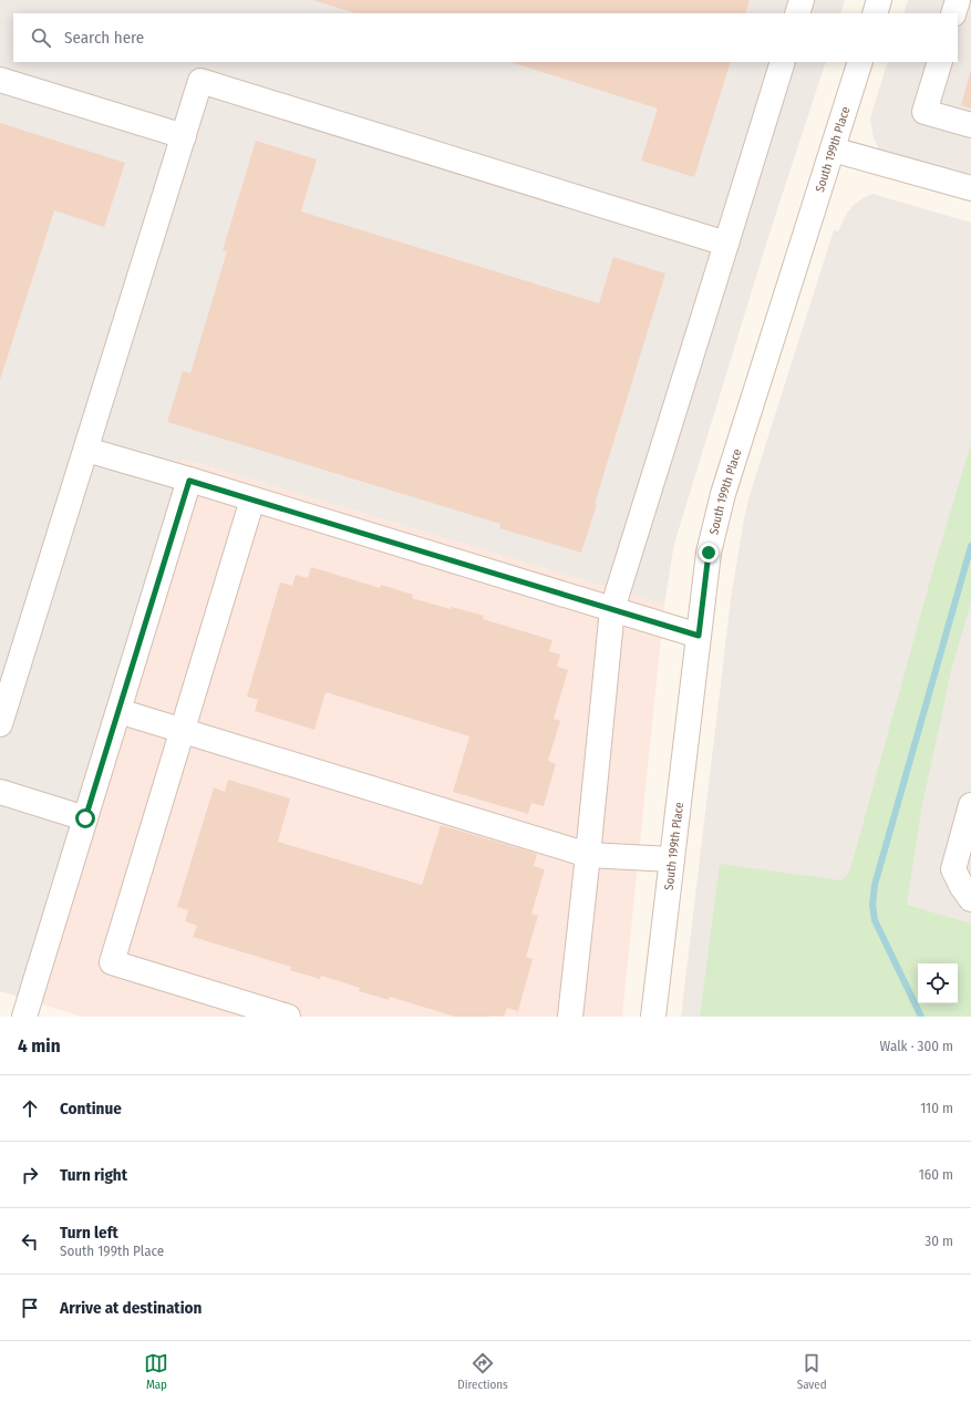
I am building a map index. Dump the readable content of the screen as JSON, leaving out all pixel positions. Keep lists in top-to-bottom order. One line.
{"streets":{"street":["South 199th Place"]},"page":{"search":"Search here","heading":["4 min","Walk · 300 m"],"list":[["Continue","110 m"],["Turn right","160 m"],["Turn left","South 199th Place","30 m"],"Arrive at destination"],"nav":["Map","Directions","Saved"]}}
